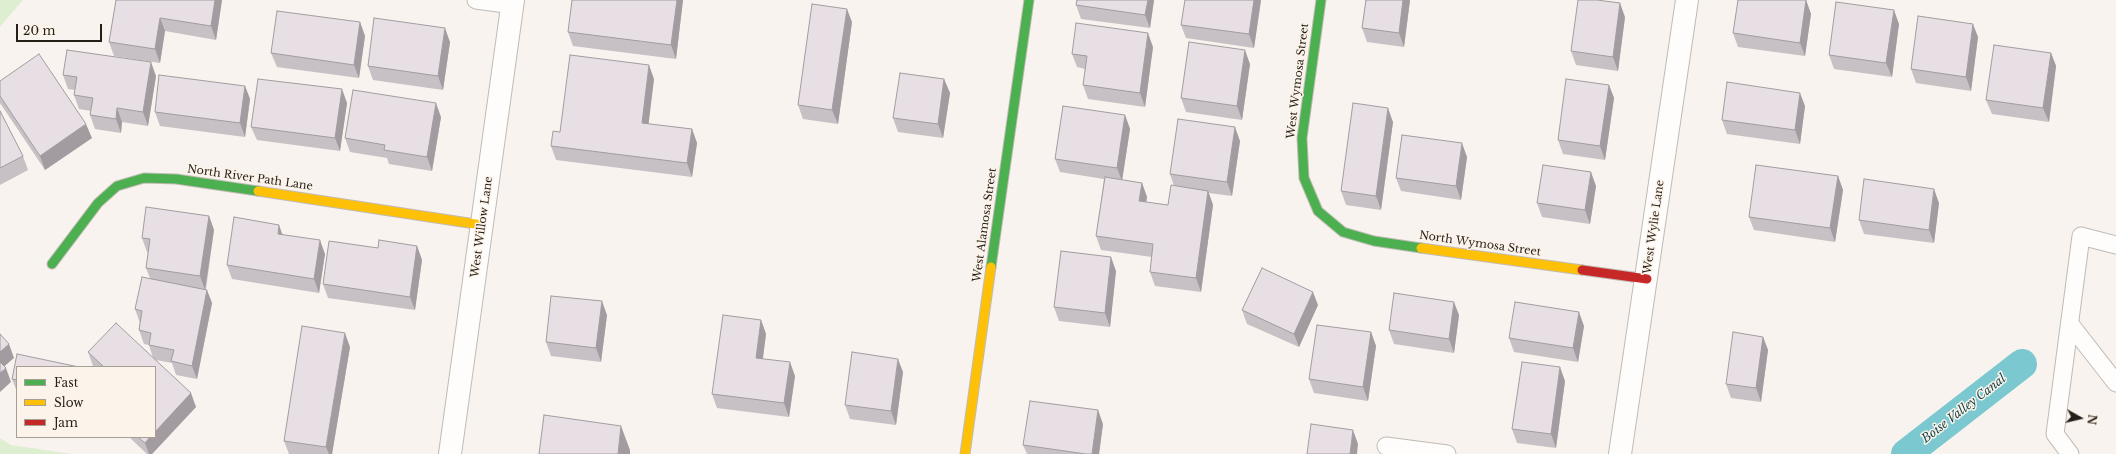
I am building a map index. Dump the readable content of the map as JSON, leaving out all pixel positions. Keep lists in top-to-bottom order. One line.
{"streets":{"street":["West Wymosa Street","North River Path Lane","West Alamosa Street","West Willow Lane","West Wylie Lane","North Wymosa Street"]},"crossings":[["West Wymosa Street","North Wymosa Street"],["North River Path Lane","West Willow Lane"],["West Wylie Lane","North Wymosa Street"]],"water":["Boise Valley Canal"],"legend":["Fast","Slow","Jam"],"scale_bar":"20 m","north":"right"}
